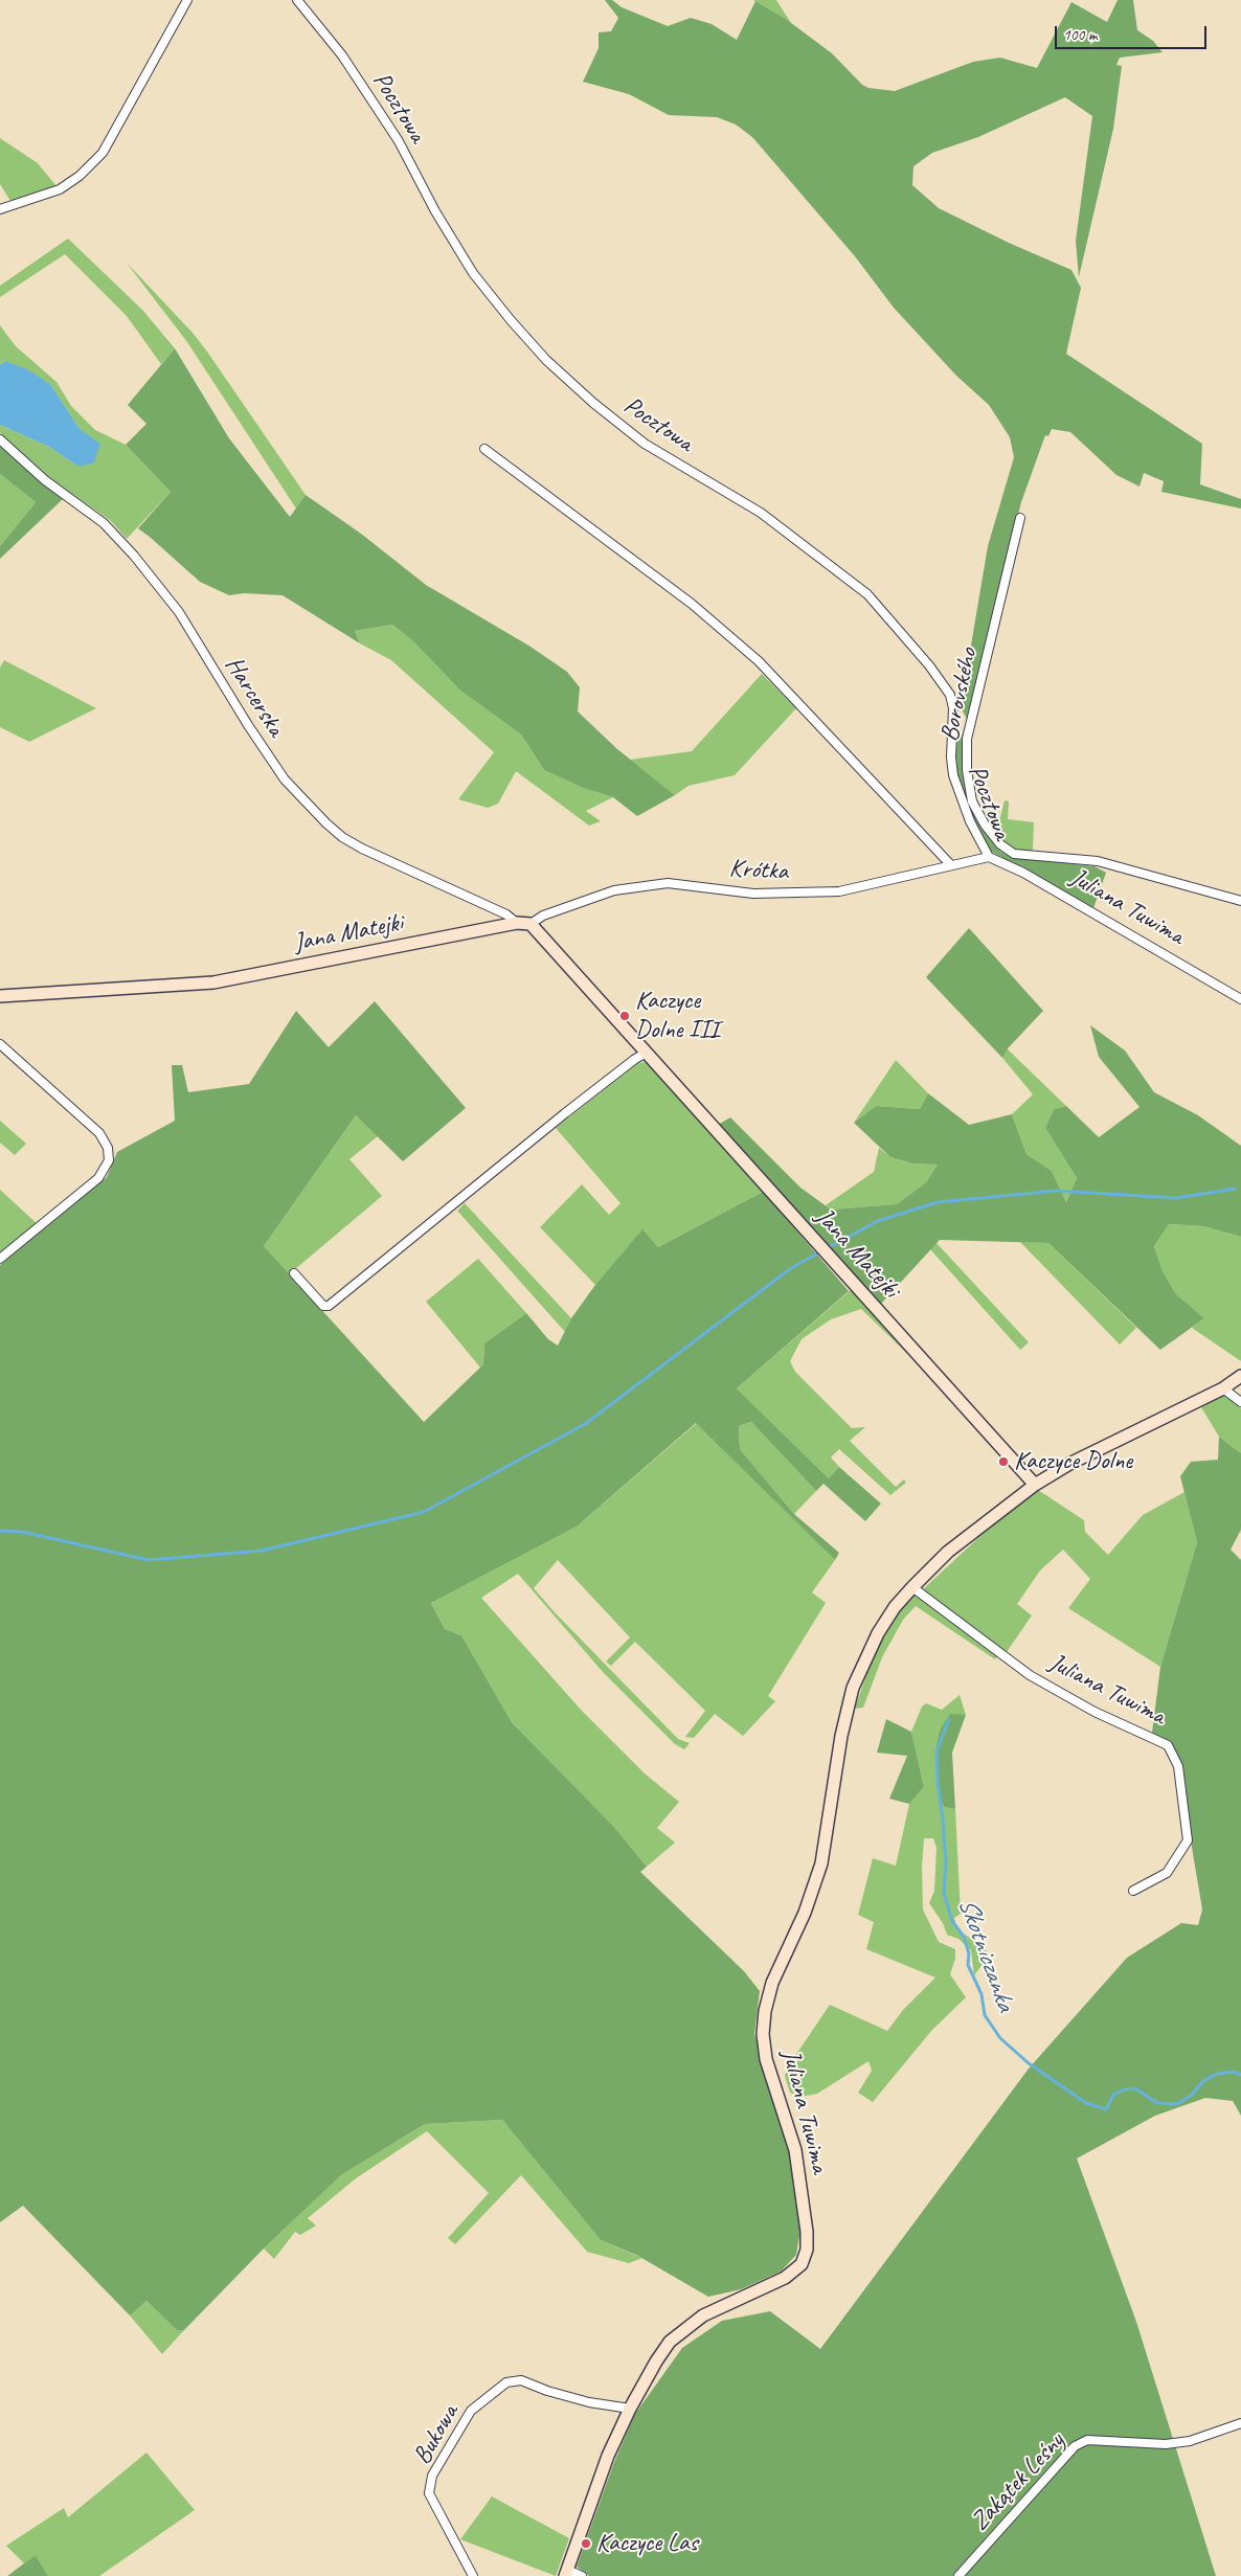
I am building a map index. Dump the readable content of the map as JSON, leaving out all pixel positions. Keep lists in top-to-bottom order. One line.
{"streets":{"street":["Pocztowa","Borovského","Harcerska","Krótka","Juliana Tuwima","Jana Matejki","Bukowa","Zakątek Leśny"]},"crossings":[["Pocztowa","Krótka"],["Pocztowa","Juliana Tuwima"],["Harcerska","Jana Matejki"],["Krótka","Juliana Tuwima"],["Krótka","Jana Matejki"],["Juliana Tuwima","Jana Matejki"],["Juliana Tuwima","Bukowa"]],"water":["Skotniczanka"],"places":["Kaczyce Dolne III","Kaczyce Dolne","Kaczyce Las"],"scale_bar":"100 m"}
